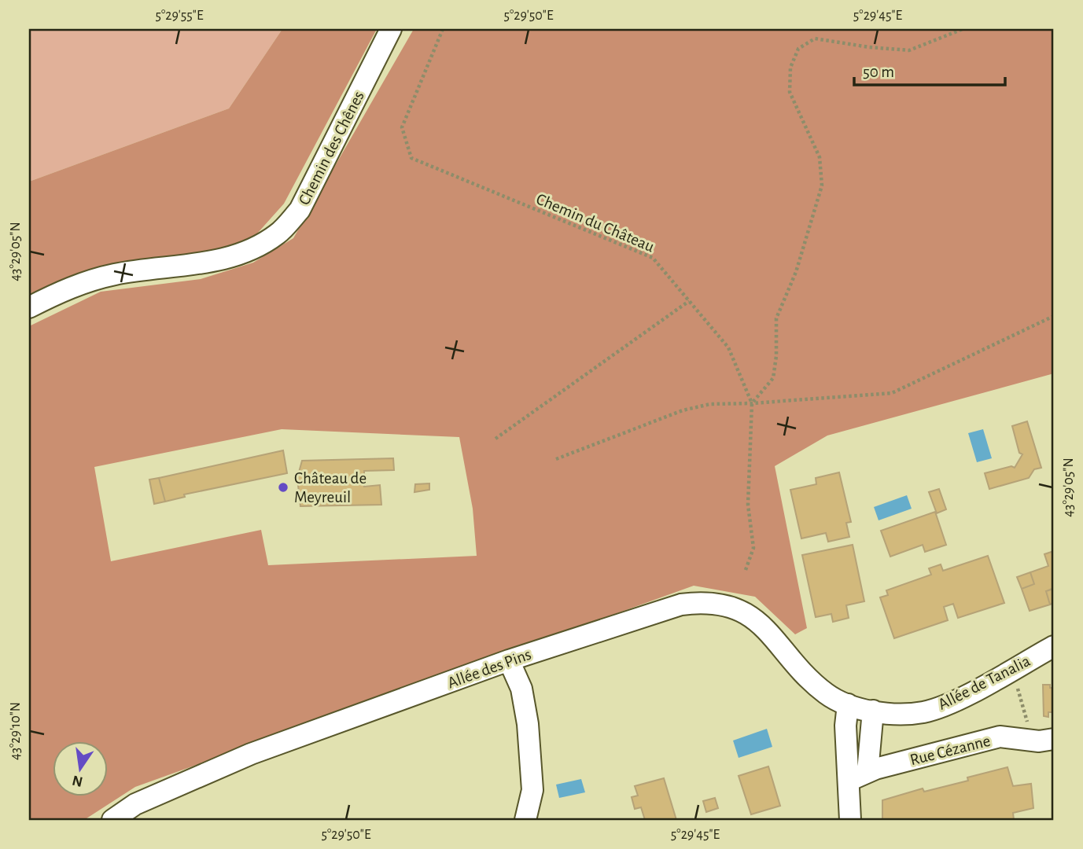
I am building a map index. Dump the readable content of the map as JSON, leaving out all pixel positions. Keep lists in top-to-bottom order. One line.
{"streets":{"street":["Chemin des Chênes","Allée des Pins","Allée de Tanalia","Rue Cézanne"],"path":["Chemin du Château"]},"crossings":[["Allée des Pins","Allée de Tanalia"]],"places":["Château de Meyreuil"],"scale_bar":"50 m","north":"bottom","coordinates":["5°29'55\"E","5°29'50\"E","5°29'45\"E","43°29'05\"N","43°29'10\"N"]}
